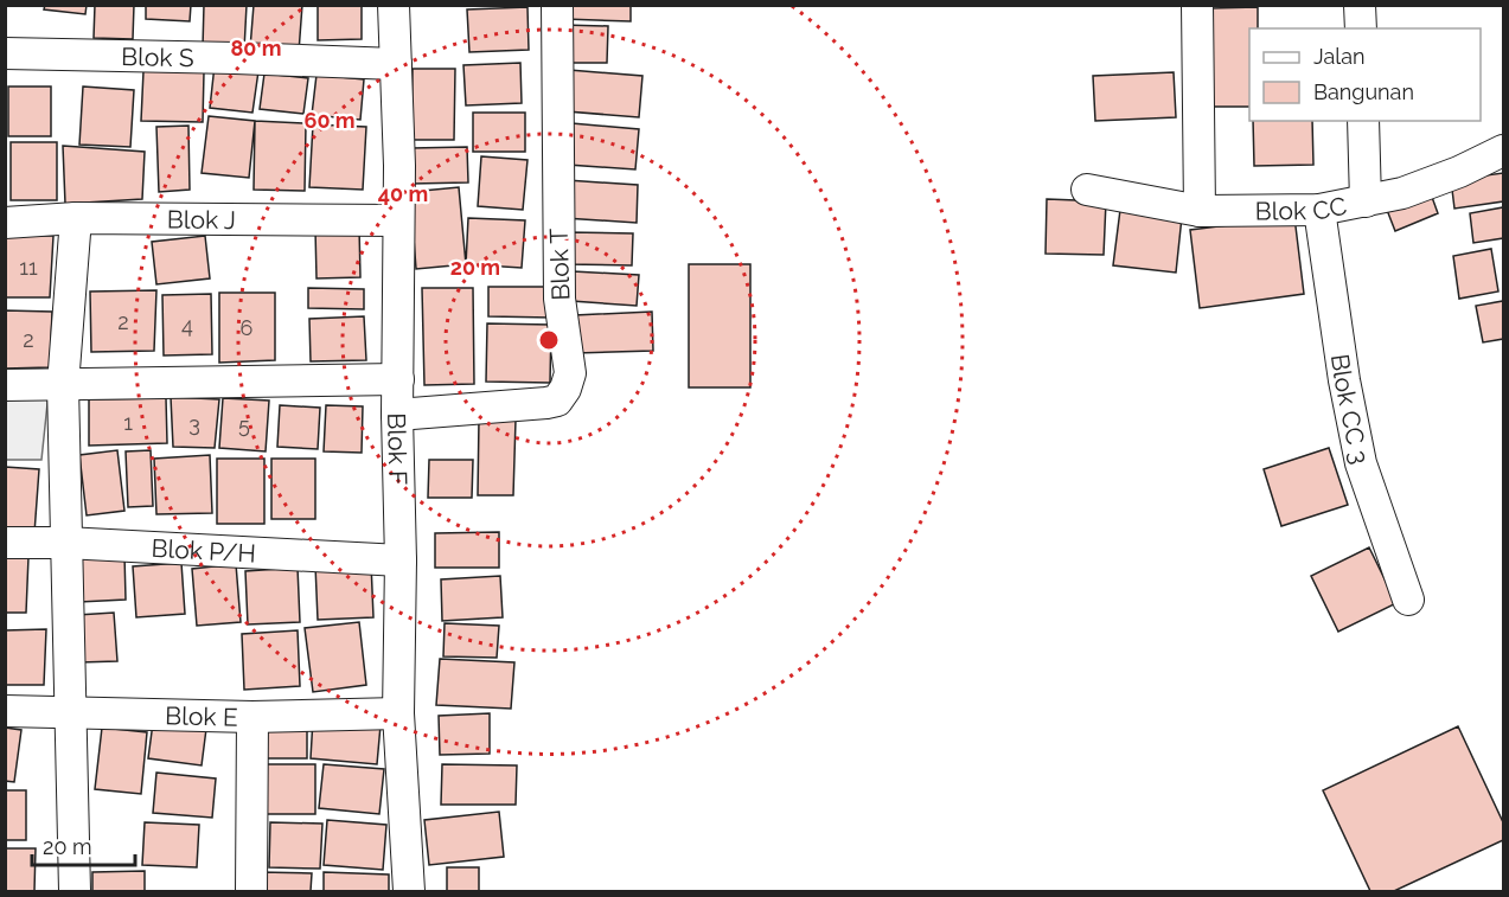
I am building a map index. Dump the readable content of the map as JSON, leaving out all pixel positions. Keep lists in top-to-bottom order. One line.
{"streets":{"street":["Blok S","Blok CC","Blok J","Blok T","Blok CC 3","Blok F","Blok P/H","Blok E"]},"crossings":[["Blok S","Blok F"],["Blok CC","Blok CC 3"],["Blok J","Blok F"],["Blok T","Blok F"],["Blok F","Blok P/H"],["Blok F","Blok E"]],"house_numbers":["11","2","4","6","2","1","3","5"],"legend":["Jalan","Bangunan"],"scale_bar":"20 m","rings":["80 m","60 m","40 m","20 m"]}
